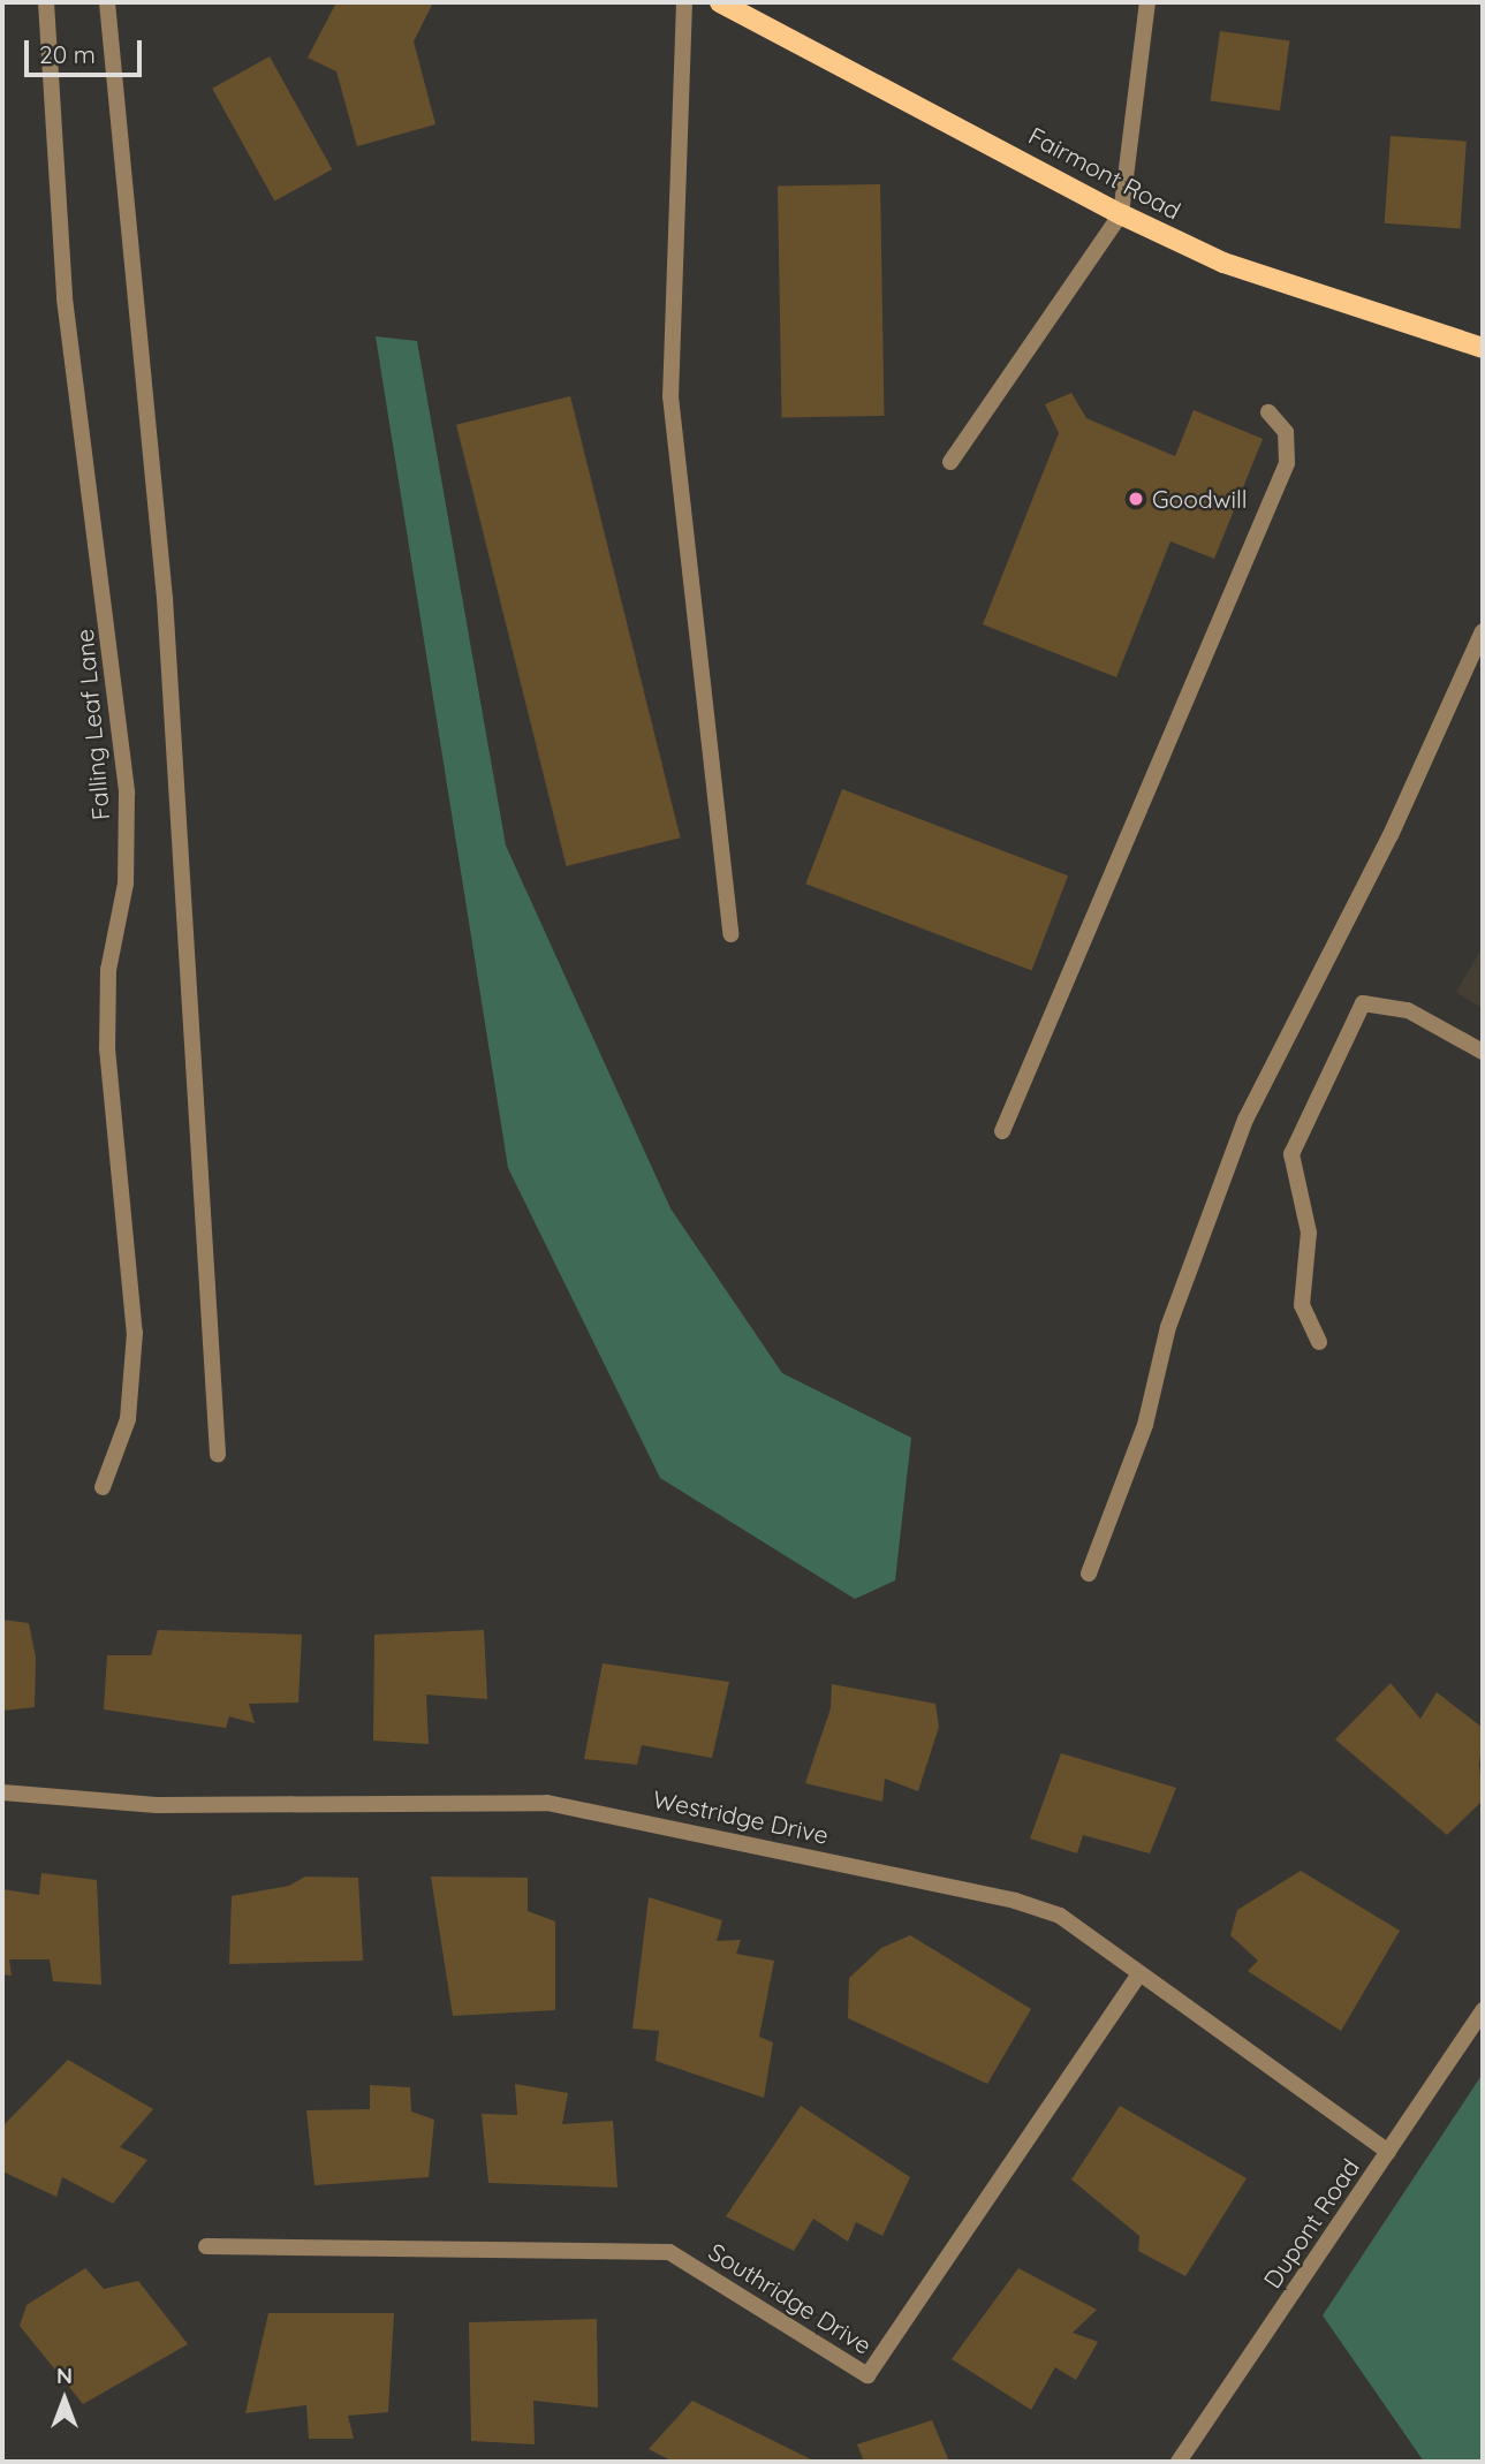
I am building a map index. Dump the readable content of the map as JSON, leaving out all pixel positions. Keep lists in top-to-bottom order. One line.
{"streets":{"main road":["Fairmont Road"],"street":["Falling Leaf Lane","Westridge Drive","Dupont Road","Southridge Drive"]},"crossings":[["Westridge Drive","Dupont Road"],["Westridge Drive","Southridge Drive"]],"places":["Goodwill"],"scale_bar":"20 m","north":"top"}
